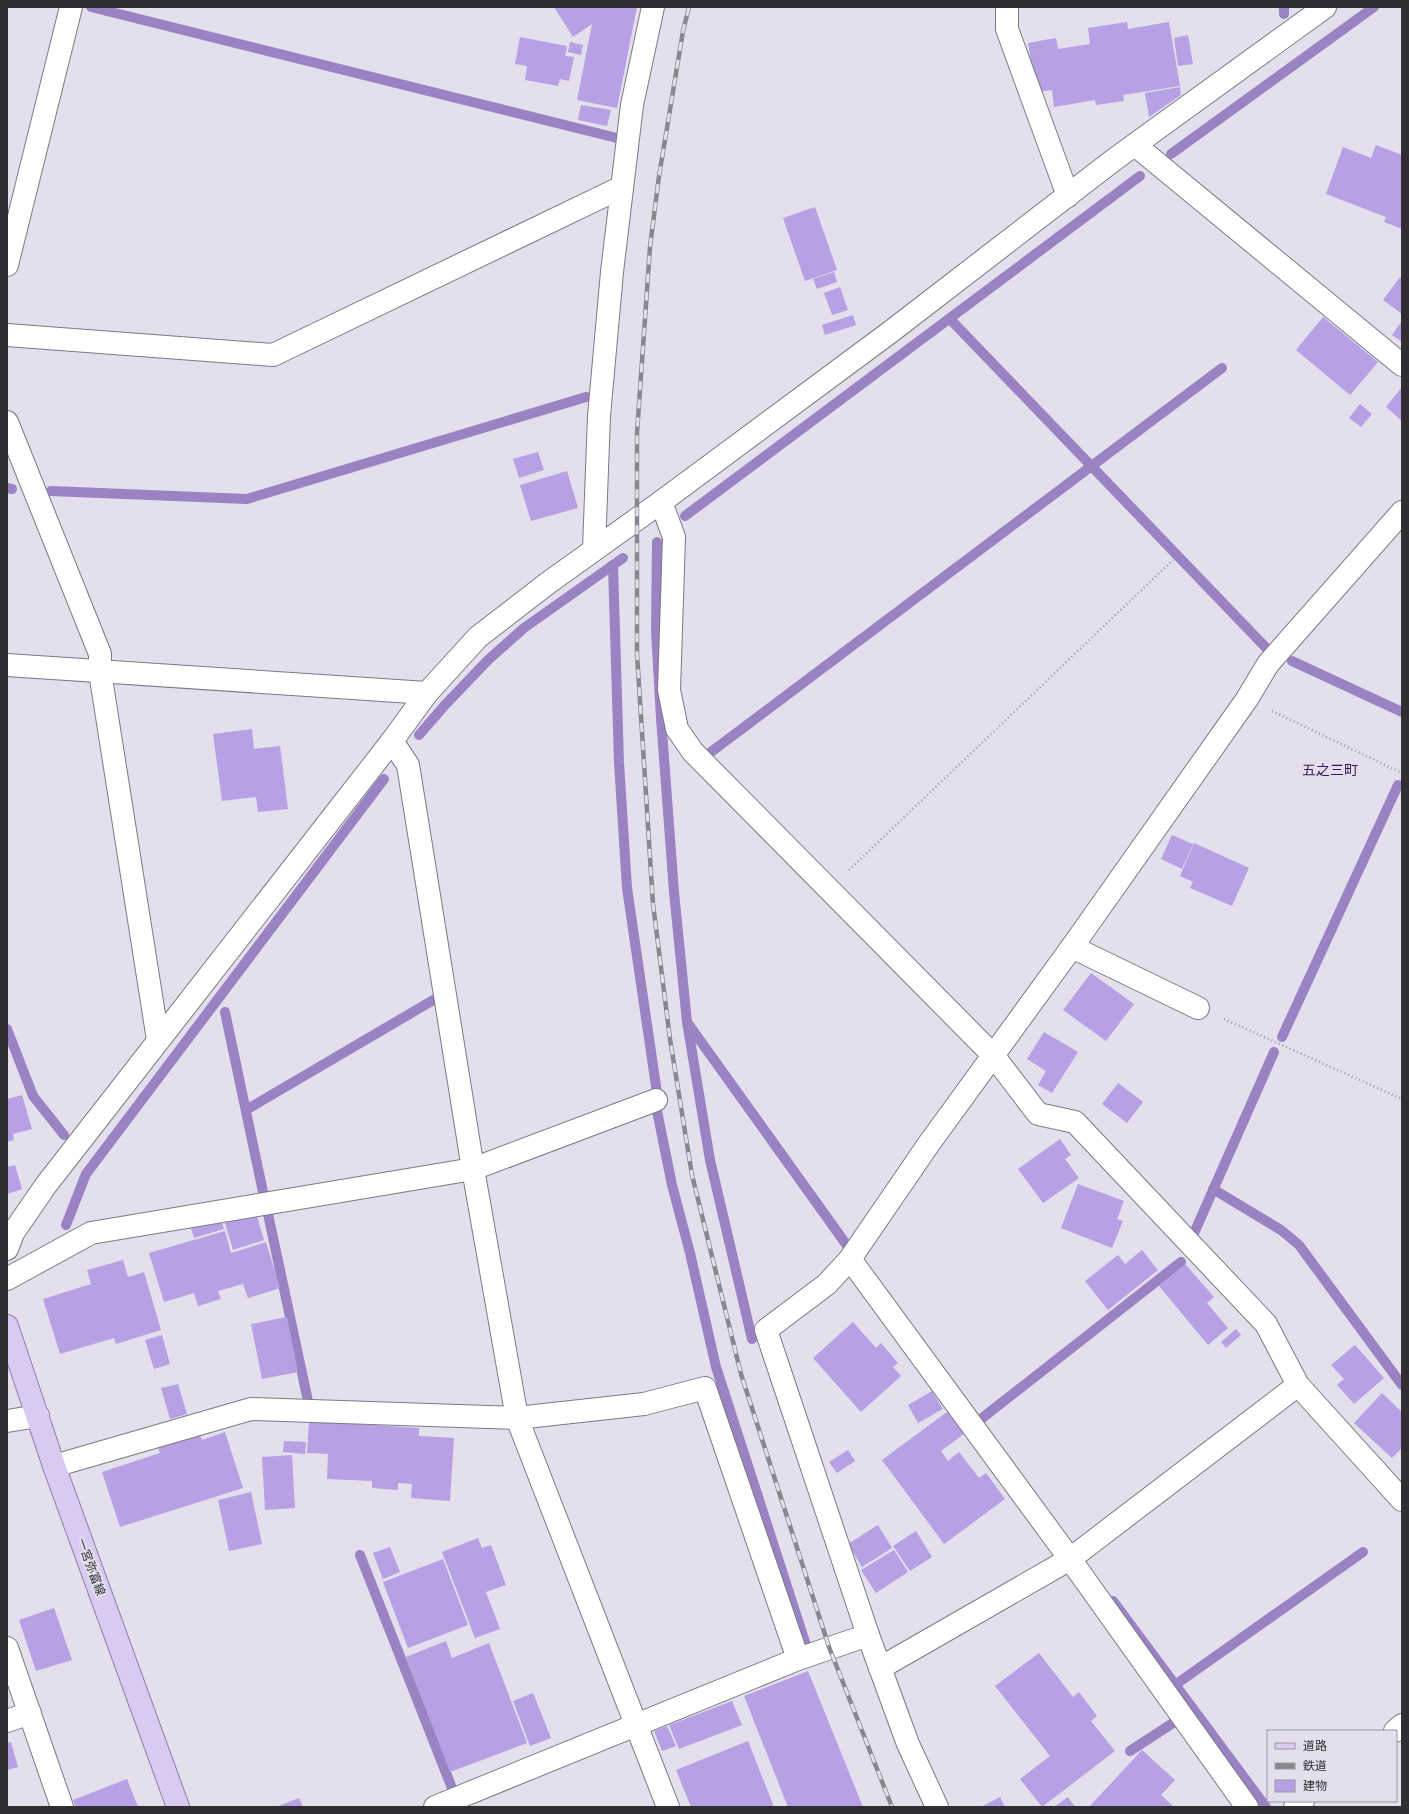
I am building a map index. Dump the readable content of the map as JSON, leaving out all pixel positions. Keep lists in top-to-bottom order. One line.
{"streets":{"main road":["一宮弥富線"]},"districts":["五之三町"],"legend":["道路","鉄道","建物"]}
